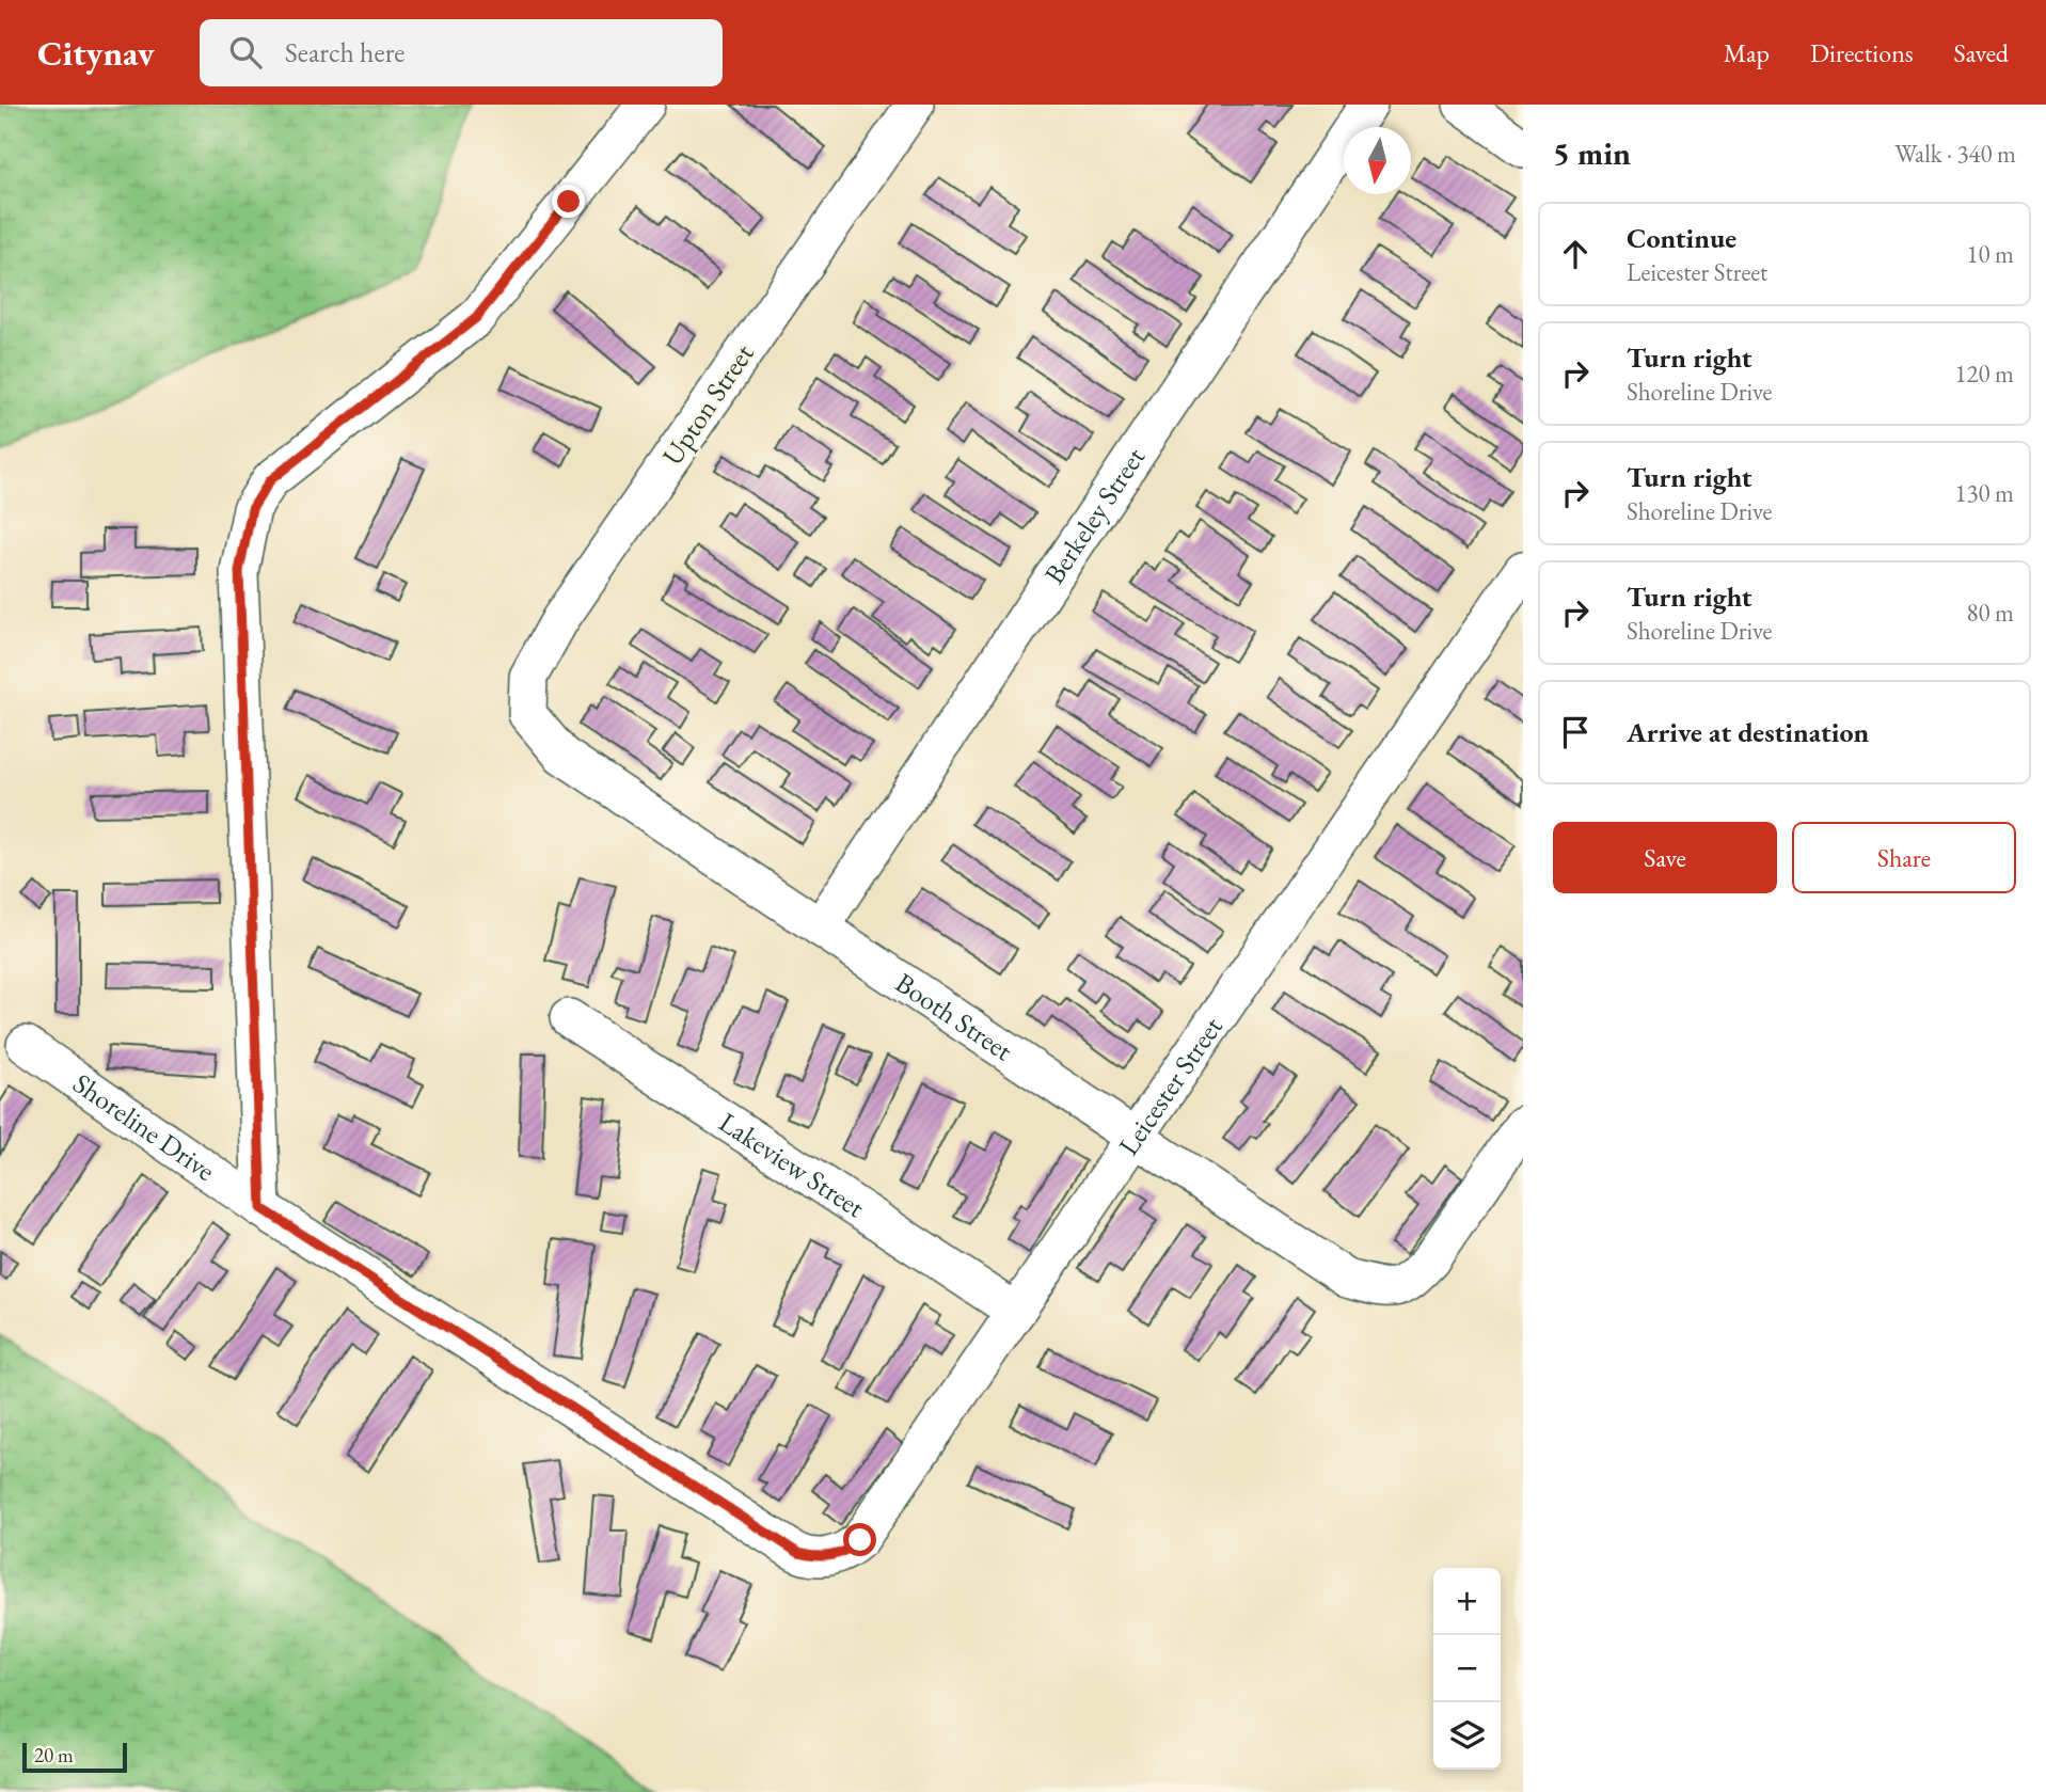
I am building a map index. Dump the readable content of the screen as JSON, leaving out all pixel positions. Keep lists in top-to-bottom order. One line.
{"streets":{"street":["Upton Street","Berkeley Street","Booth Street","Leicester Street","Shoreline Drive","Lakeview Street"]},"crossings":[["Upton Street","Booth Street"],["Berkeley Street","Booth Street"],["Booth Street","Leicester Street"],["Leicester Street","Shoreline Drive"],["Leicester Street","Lakeview Street"]],"scale_bar":"20 m","north":"bottom","page":{"header":"Citynav","search":"Search here","nav":["Map","Directions","Saved"],"heading":["5 min","Walk · 340 m"],"list":[["Continue","Leicester Street","10 m"],["Turn right","Shoreline Drive","120 m"],["Turn right","Shoreline Drive","130 m"],["Turn right","Shoreline Drive","80 m"],"Arrive at destination"],"buttons":["Save","Share"],"map_buttons":["+","−"],"scale":"20 m"}}
